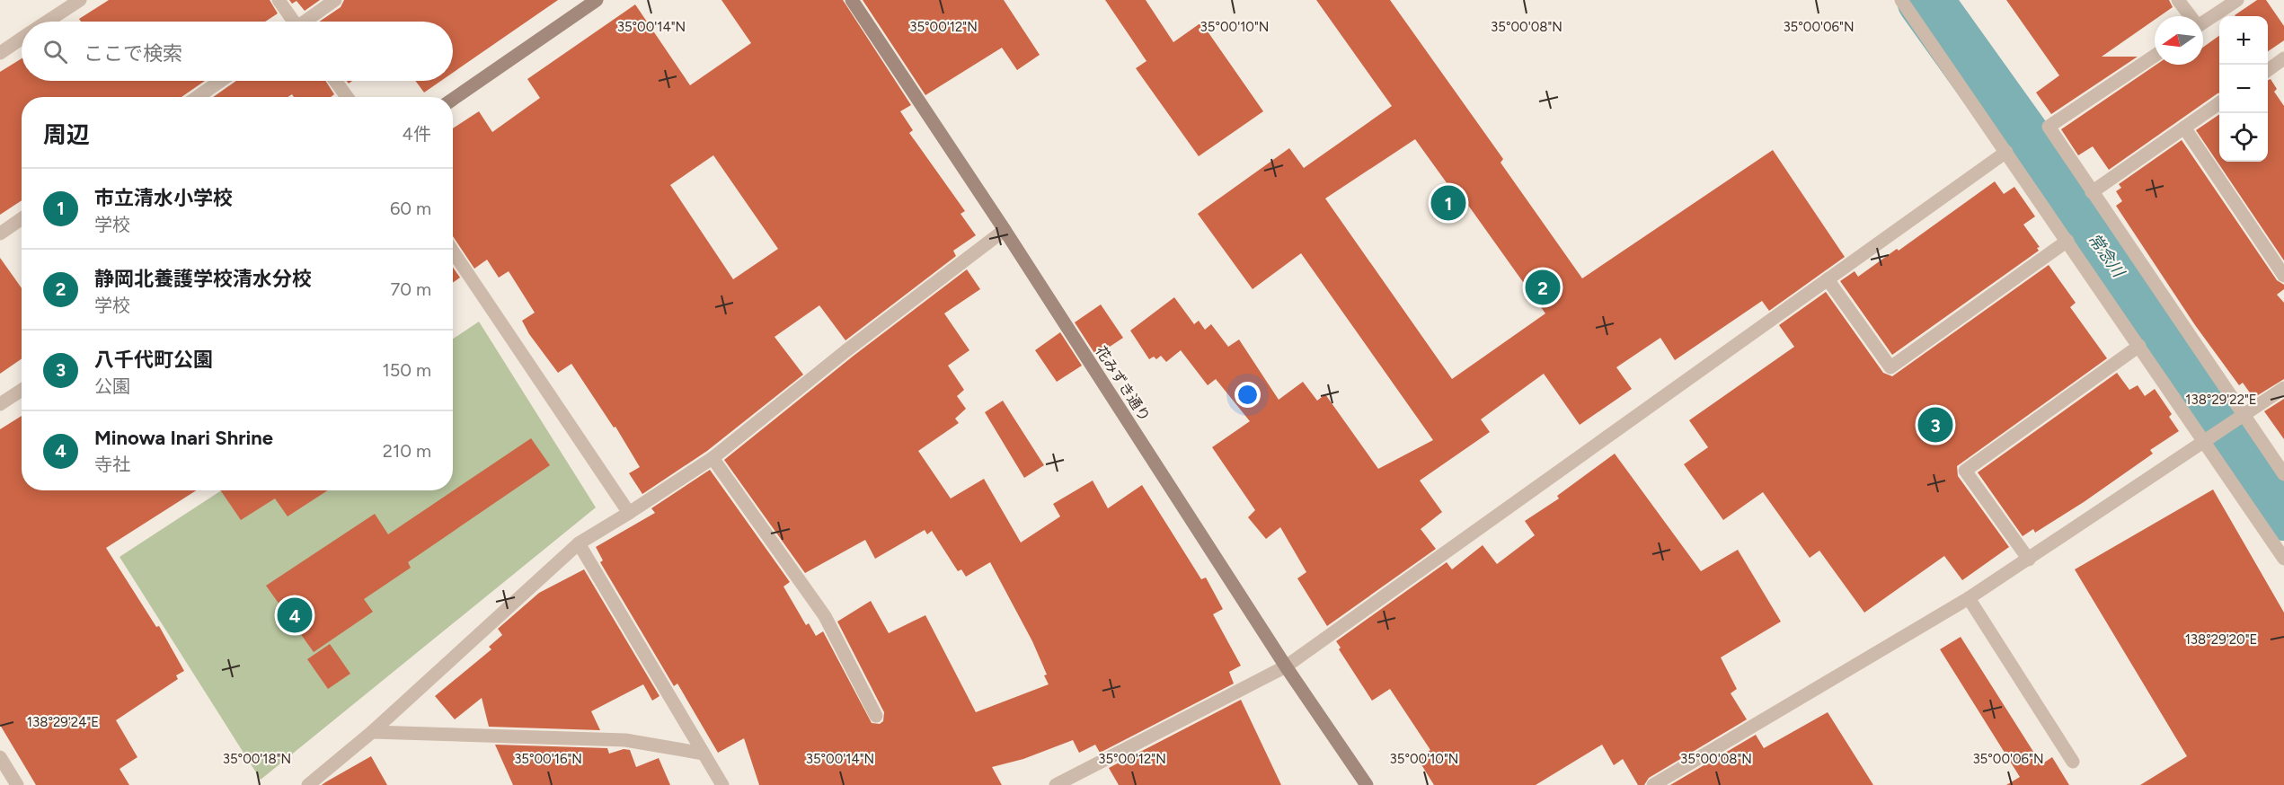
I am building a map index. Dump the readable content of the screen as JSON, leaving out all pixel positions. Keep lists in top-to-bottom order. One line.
{"streets":{"street":["花みずき通り"]},"water":["常念川"],"north":"left","page":{"map_buttons":["+","−"],"search":"ここで検索","heading":["周辺","4件"],"list":[{"mark":"1","name":"市立清水小学校","note":"学校","value":"60 m"},{"mark":"2","name":"静岡北養護学校清水分校","note":"学校","value":"70 m"},{"mark":"3","name":"八千代町公園","note":"公園","value":"150 m"},{"mark":"4","name":"Minowa Inari Shrine","note":"寺社","value":"210 m"}],"pins":["1","2","3","4"]},"coordinates":["35°00'14\"N","35°00'12\"N","35°00'10\"N","35°00'08\"N","35°00'06\"N","138°29'22\"E","138°29'20\"E","138°29'24\"E","35°00'18\"N","35°00'16\"N"]}
